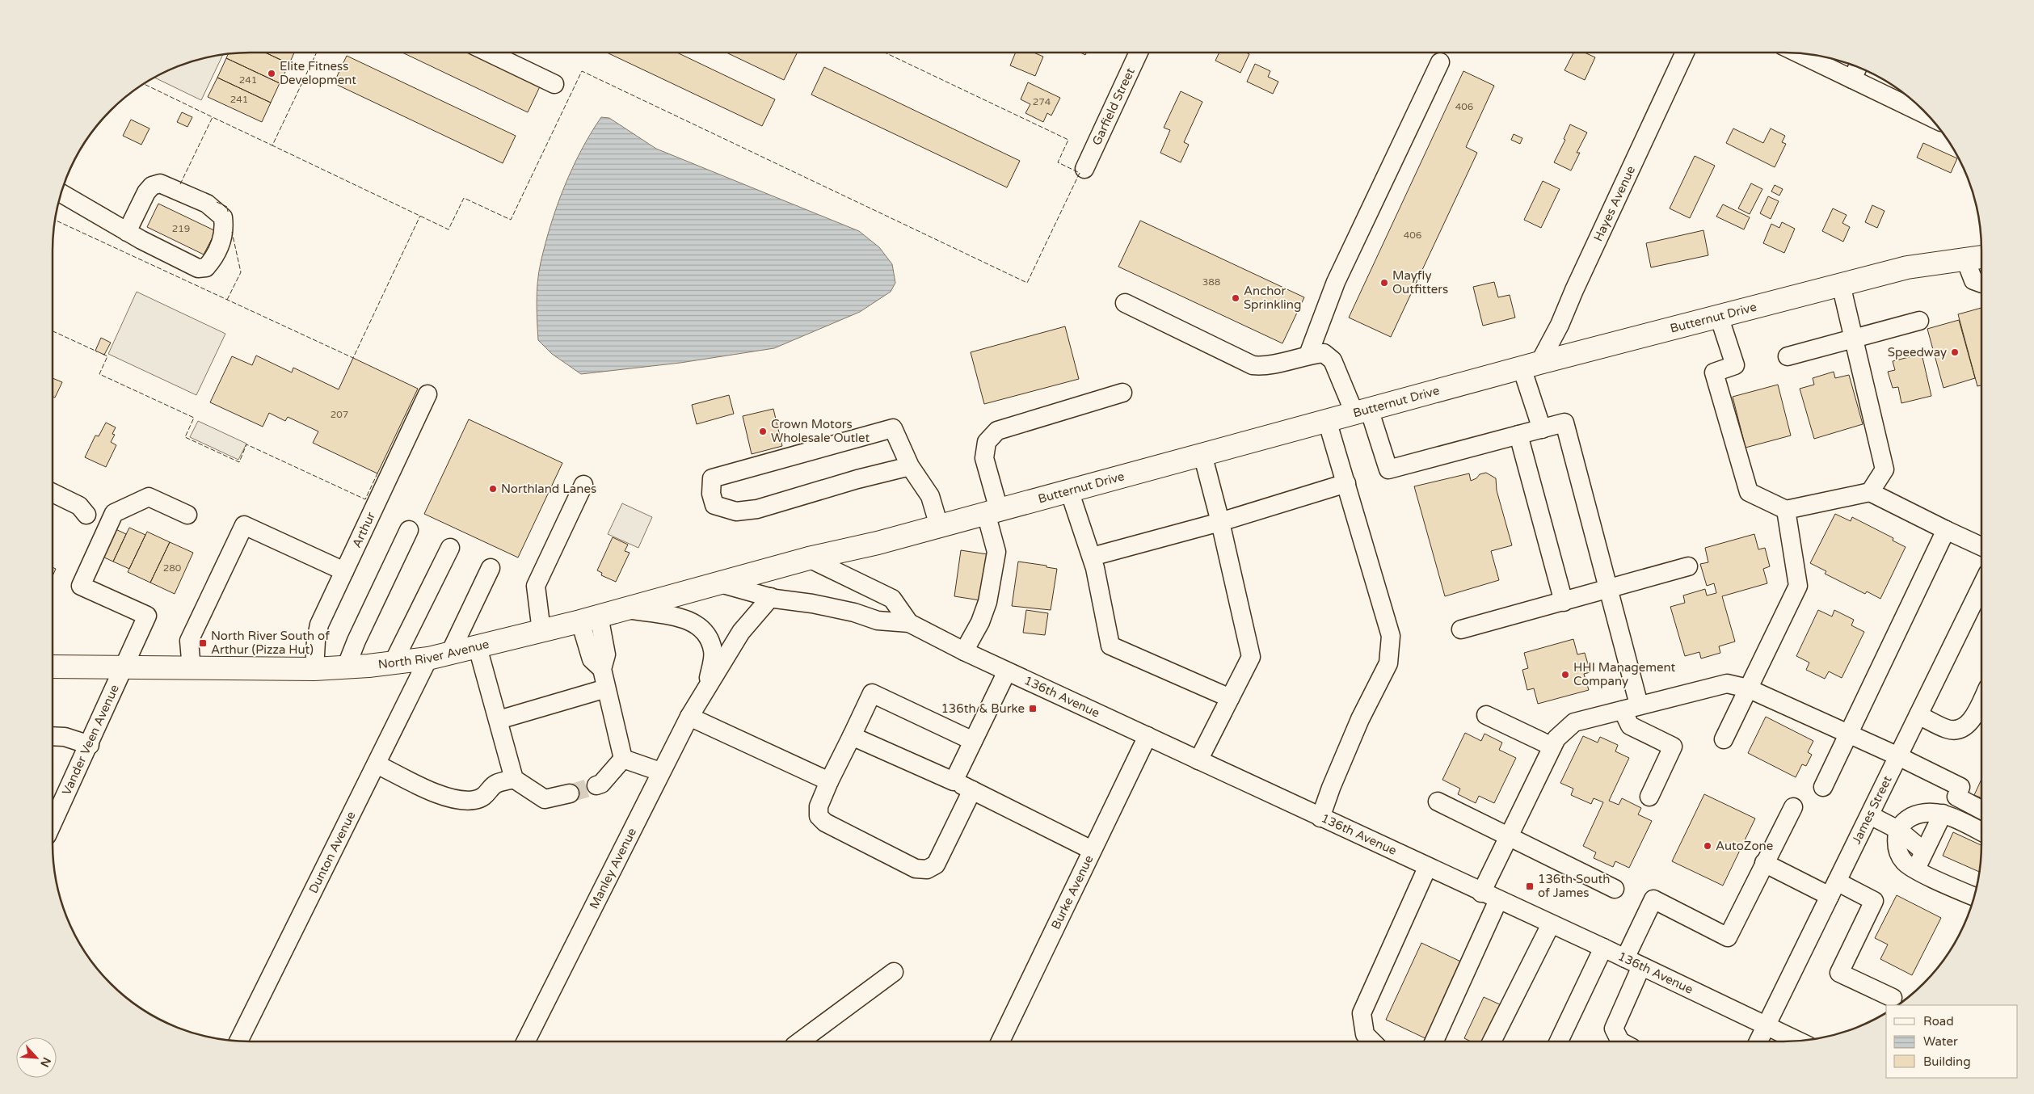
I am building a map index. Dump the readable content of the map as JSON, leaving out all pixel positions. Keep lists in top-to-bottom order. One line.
{"streets":{"main road":["Butternut Drive","North River Avenue"],"street":["Garfield Street","Hayes Avenue","Arthur","136th Avenue","Vander Veen Avenue","James Street","Dunton Avenue","Manley Avenue","Burke Avenue"]},"crossings":[["Hayes Avenue","Butternut Drive"],["Butternut Drive","North River Avenue"],["Butternut Drive","136th Avenue"],["Arthur","North River Avenue"],["North River Avenue","136th Avenue"],["North River Avenue","Vander Veen Avenue"],["North River Avenue","Dunton Avenue"],["North River Avenue","Manley Avenue"],["136th Avenue","James Street"],["136th Avenue","Manley Avenue"],["136th Avenue","Burke Avenue"]],"places":{"other":["Elite Fitness Development","Mayfly Outfitters","Anchor Sprinkling","Speedway","Crown Motors Wholesale Outlet","Northland Lanes","HHI Management Company","AutoZone"],"transit":["North River South of Arthur (Pizza Hut)","136th & Burke","136th South of James"]},"house_numbers":["241","241","274","406","219","406","388","207","280"],"legend":["Road","Water","Building"],"north":"bottom right"}
